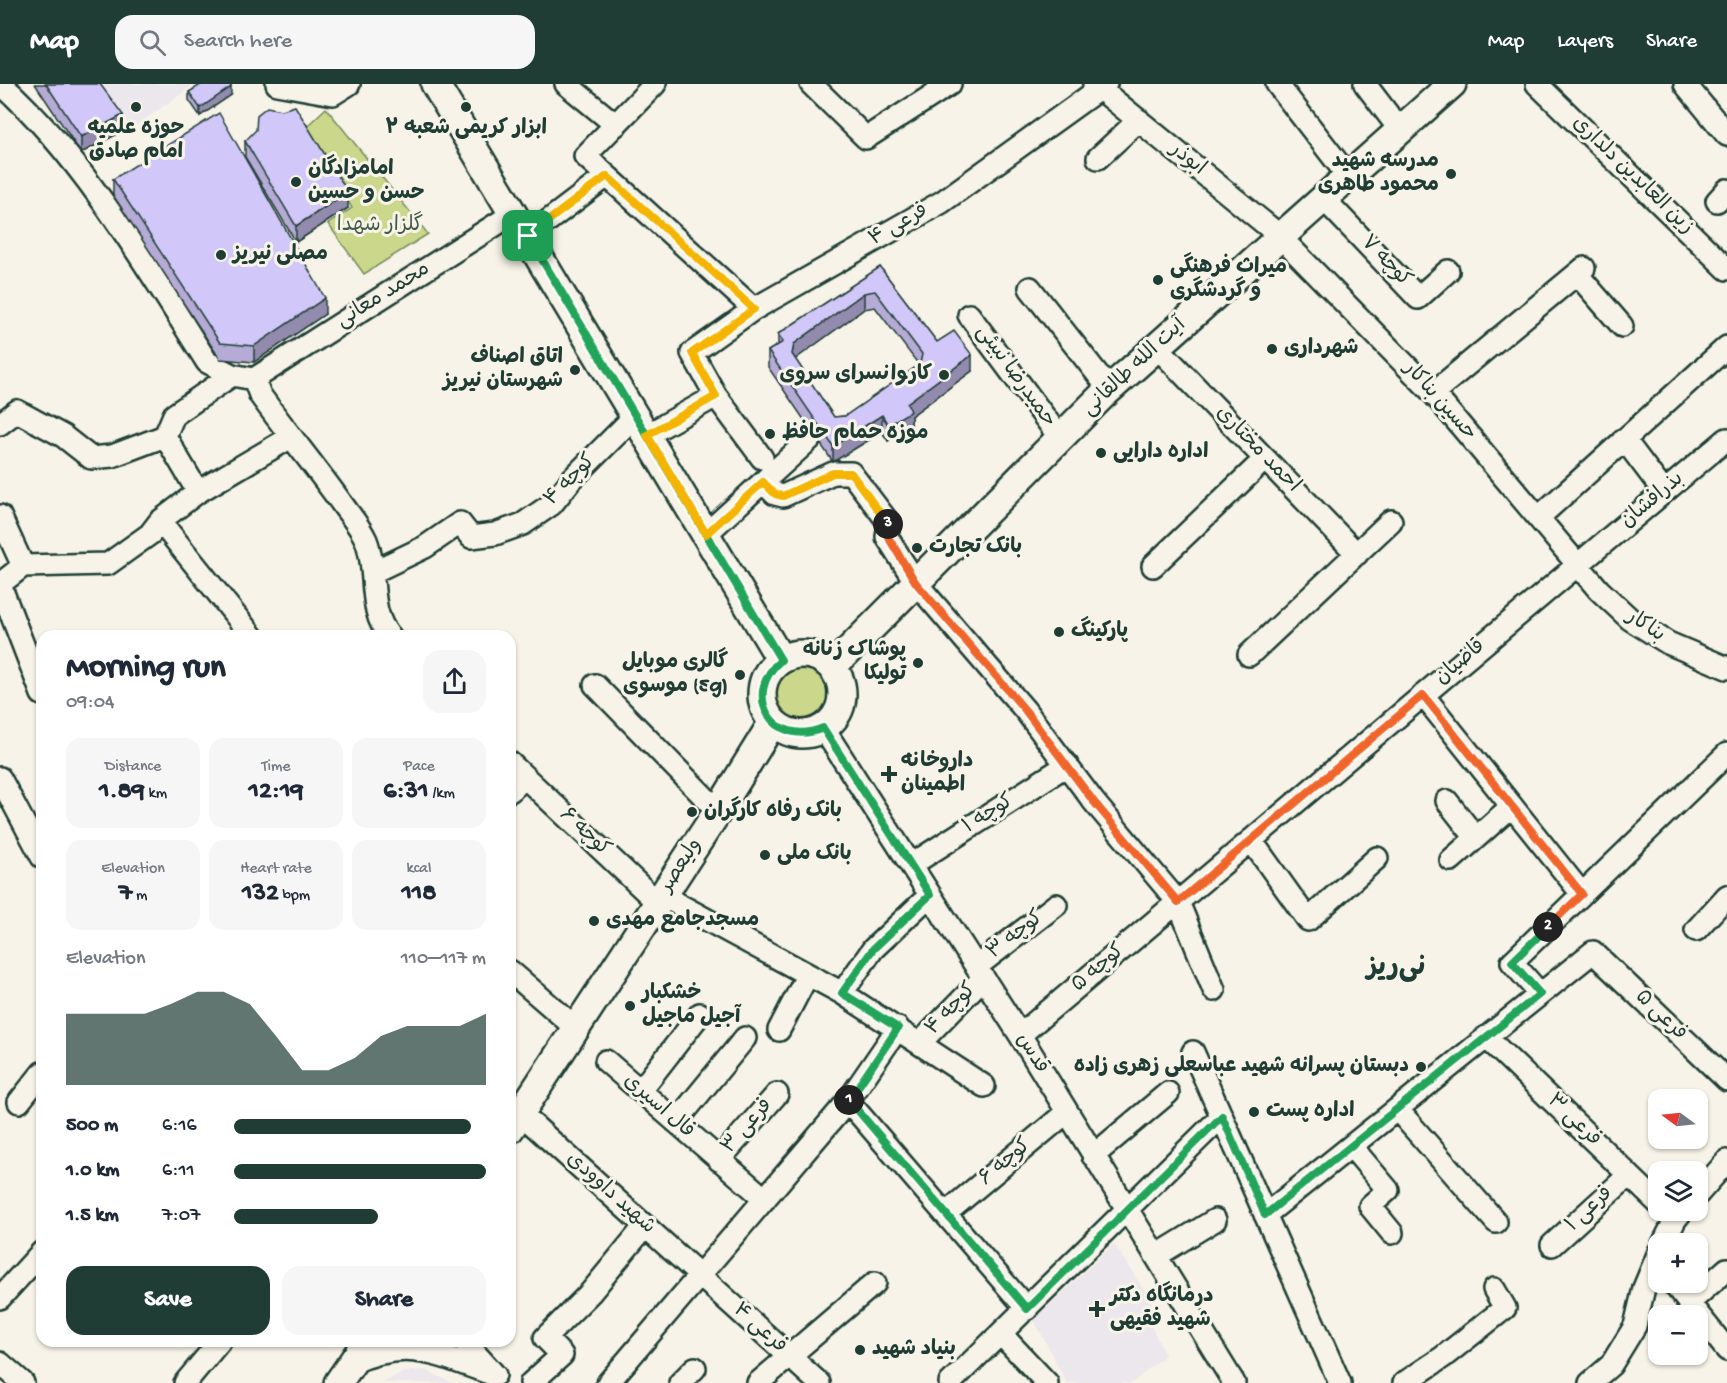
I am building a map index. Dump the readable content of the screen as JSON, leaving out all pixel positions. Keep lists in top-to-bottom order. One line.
{"streets":{"main road":["آیت الله طالقانی","ولیعصر"],"street":["ابوذر","زین العابدین دلداری","فرعی ۴","کوچه ۷","محمد معانی","حمیدرضا نبیئی","حسین بناکار","احمد مختاری","کوچه ۴","بذرافشان","بناکار","قاضیان","کوچه ۱","۶ کوچه","کوچه ۳","کوچه ۵","فرعی ۵","قدس","فال اسیری","فرعی ۳","کوچه ۶","شهید داوودی","فرعی ۱"]},"crossings":[["ابوذر","فرعی ۴"],["ابوذر","آیت الله طالقانی"],["ابوذر","حسین بناکار"],["فرعی ۴","شهید داوودی"],["کوچه ۷","آیت الله طالقانی"],["آیت الله طالقانی","حمیدرضا نبیئی"],["آیت الله طالقانی","حسین بناکار"],["آیت الله طالقانی","احمد مختاری"],["آیت الله طالقانی","ولیعصر"],["آیت الله طالقانی","قدس"],["حسین بناکار","بذرافشان"],["حسین بناکار","بناکار"],["حسین بناکار","قاضیان"],["کوچه ۴","۶ کوچه"],["کوچه ۴","کوچه ۳"],["کوچه ۴","قدس"],["بذرافشان","بناکار"],["بذرافشان","قاضیان"],["بناکار","قاضیان"],["قاضیان","کوچه ۵"],["کوچه ۱","قدس"],["۶ کوچه","ولیعصر"],["ولیعصر","قدس"],["کوچه ۳","قدس"],["کوچه ۵","قدس"],["قدس","کوچه ۶"],["فال اسیری","فرعی ۳"],["فرعی ۳","فرعی ۱"]],"districts":["نی‌ریز"],"parks":["گلزار شهدا"],"places":{"other":["حوزه علمیه امام صادق","ابزار کریمی شعبه ۲","مدرسه شهید محمود طاهری","امامزادگان حسن و حسین","مصلی نیریز","میراث فرهنگی و گردشگری","شهرداری","اتاق اصناف شهرستان نیریز","کاروانسرای سروی","موزه حمام حافظ","اداره دارایی","بانک تجارت","پارکینگ","پوشاک زنانه تولیکا","گالری موبایل موسوی (5g)","بانک رفاه کارگران","بانک ملی","مسجدجامع مهدی","خشکبار آجیل ماجیل","دبستان پسرانه شهید عباسعلی زهری زاده","اداره پست","بنیاد شهید"],"health":["داروخانه اطمینان","درمانگاه دکتر شهید فقیهی"]},"north":"left","page":{"header":"Map","search":"Search here","nav":["Map","Layers","Share"],"pins":["3","2","1"],"heading":["Morning run","09:04"],"stats":[["Distance","1.89 km"],["Time","12:19"],["Pace","6:31 /km"],["Elevation","7 m"],["Heart rate","132 bpm"],["kcal","118"]],"chart":["Elevation","110–117 m"],"map_buttons":["+","−"],"list":[{"name":"500 m","note":"6:16"},{"name":"1.0 km","note":"6:11"},{"name":"1.5 km","note":"7:07"}],"buttons":["Save","Share"]}}
